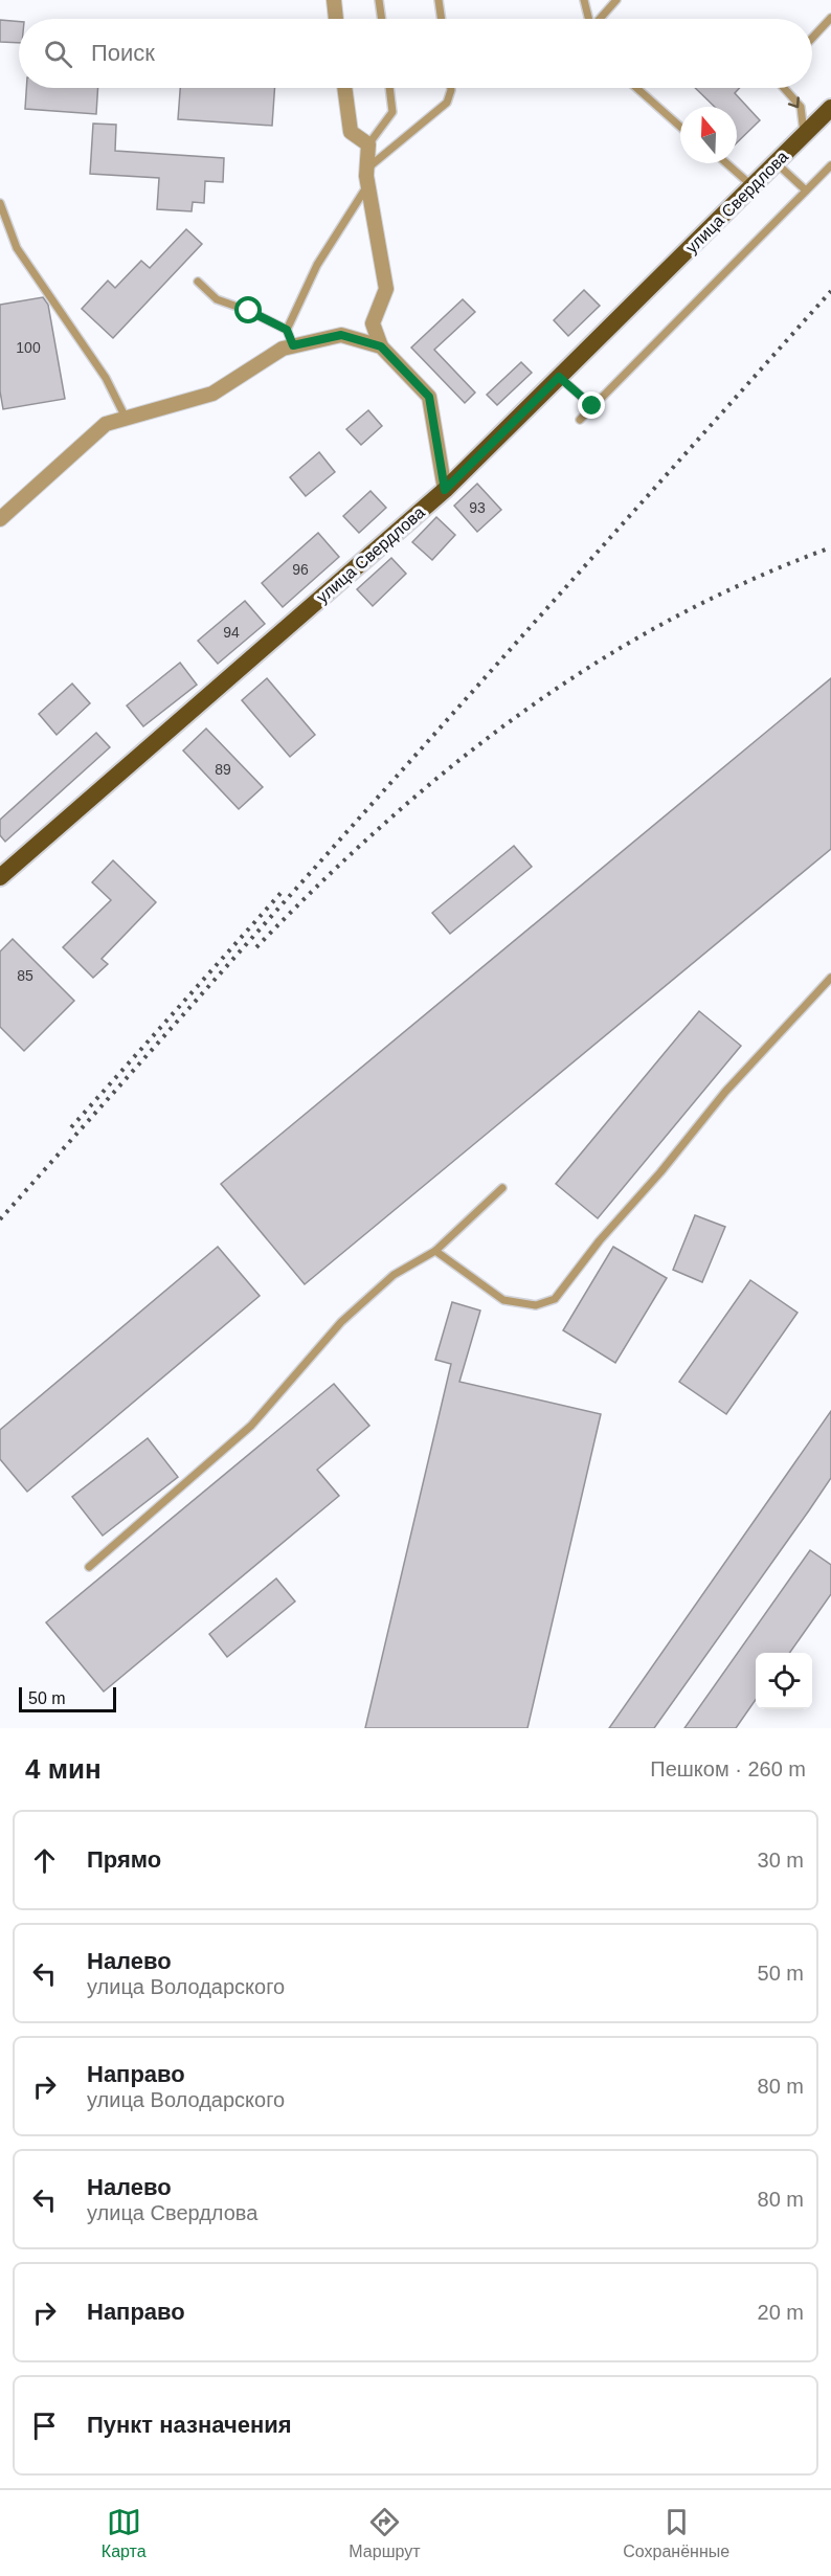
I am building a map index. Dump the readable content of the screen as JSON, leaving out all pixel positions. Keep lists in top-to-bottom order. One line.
{"streets":{"main road":["улица Свердлова"]},"house_numbers":["100","93","96","94","89","85"],"scale_bar":"50 m","north":"top","page":{"search":"Поиск","scale":"50 m","heading":["4 мин","Пешком · 260 m"],"list":[["Прямо","30 m"],["Налево","улица Володарского","50 m"],["Направо","улица Володарского","80 m"],["Налево","улица Свердлова","80 m"],["Направо","20 m"],"Пункт назначения"],"nav":["Карта","Маршрут","Сохранённые"]}}
